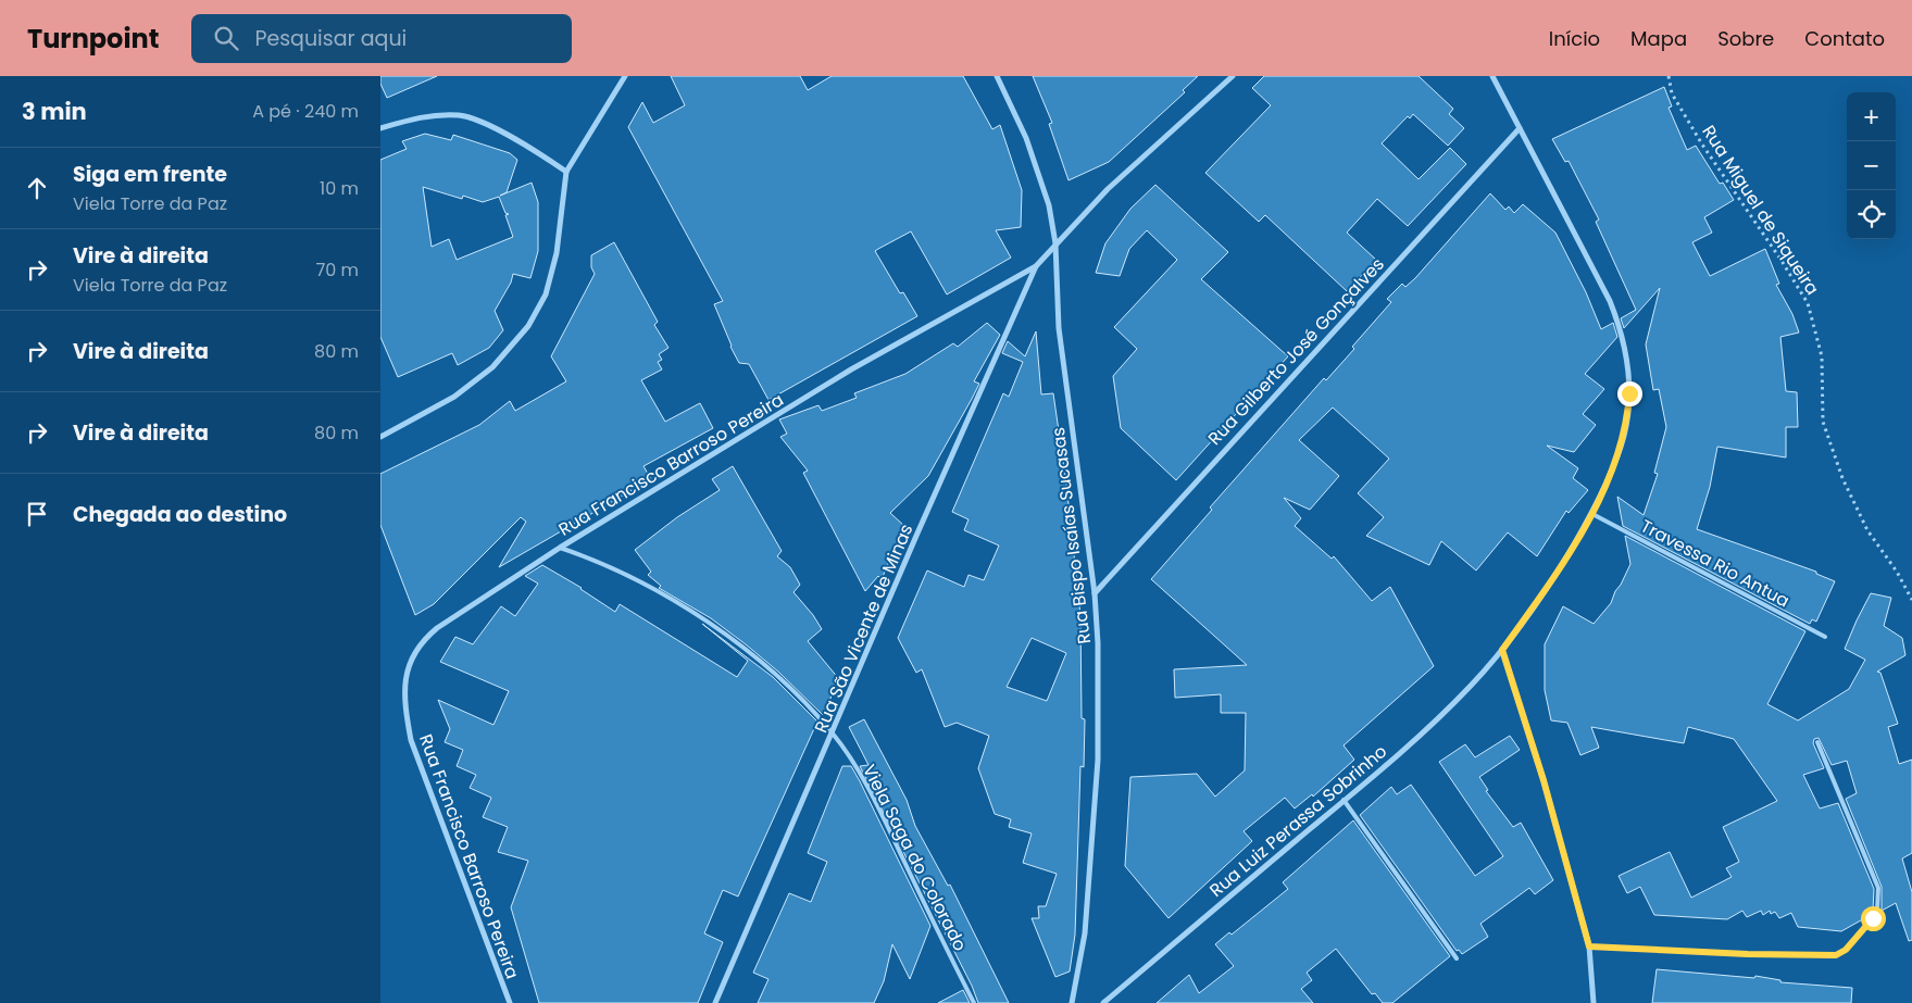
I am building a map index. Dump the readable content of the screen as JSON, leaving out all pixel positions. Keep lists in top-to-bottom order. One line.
{"streets":{"street":["Rua Gilberto José Gonçalves","Rua Francisco Barroso Pereira","Rua Bispo Isaías Sucasas","Rua São Vicente de Minas","Rua Luiz Perassa Sobrinho"],"lane":["Travessa Rio Antua","Viela Saga do Colorado"],"path":["Rua Miguel de Siqueira"]},"crossings":[["Rua Gilberto José Gonçalves","Rua Bispo Isaías Sucasas"],["Rua Gilberto José Gonçalves","Rua Luiz Perassa Sobrinho"],["Rua Francisco Barroso Pereira","Rua Bispo Isaías Sucasas"],["Rua Francisco Barroso Pereira","Rua São Vicente de Minas"],["Rua Francisco Barroso Pereira","Viela Saga do Colorado"],["Travessa Rio Antua","Rua Luiz Perassa Sobrinho"],["Rua São Vicente de Minas","Viela Saga do Colorado"]],"page":{"header":"Turnpoint","search":"Pesquisar aqui","nav":["Início","Mapa","Sobre","Contato"],"heading":["3 min","A pé · 240 m"],"map_buttons":["+","−"],"list":[["Siga em frente","Viela Torre da Paz","10 m"],["Vire à direita","Viela Torre da Paz","70 m"],["Vire à direita","80 m"],["Vire à direita","80 m"],"Chegada ao destino"]}}
